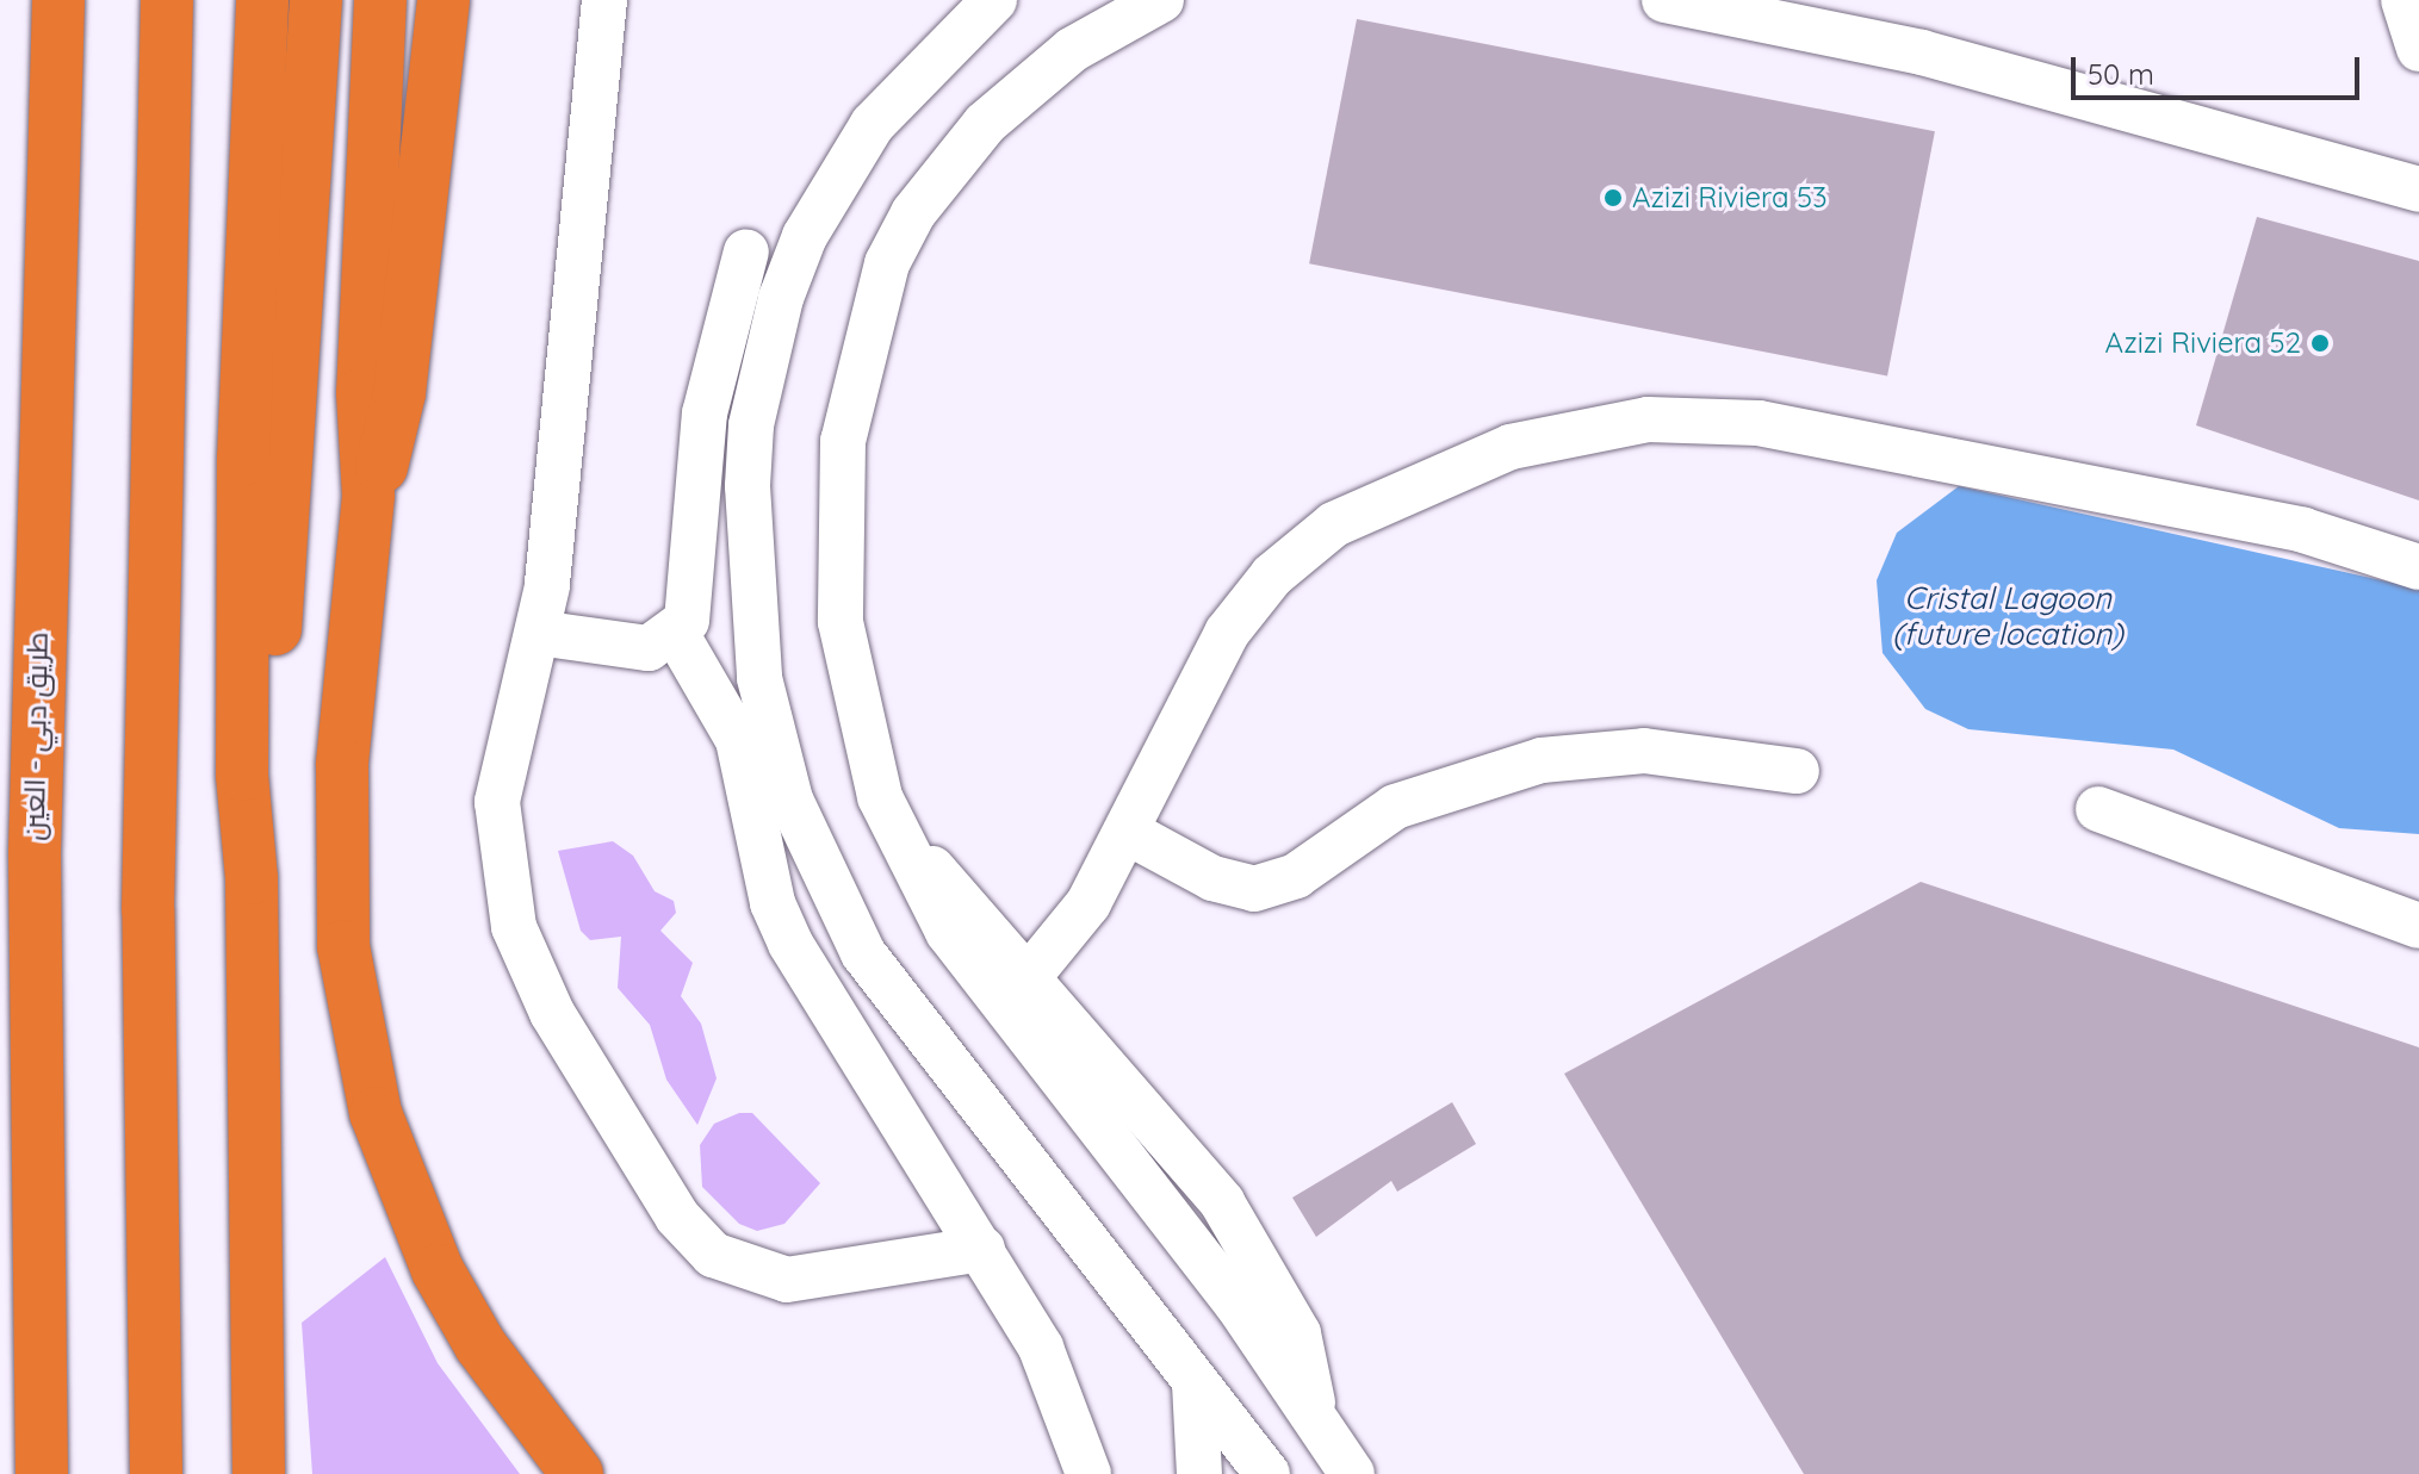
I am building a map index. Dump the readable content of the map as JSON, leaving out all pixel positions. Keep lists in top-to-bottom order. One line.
{"streets":{"highway":["طريق دبي - العين"]},"water":["Cristal Lagoon (future location)"],"places":["Azizi Riviera 53","Azizi Riviera 52"],"scale_bar":"50 m"}
